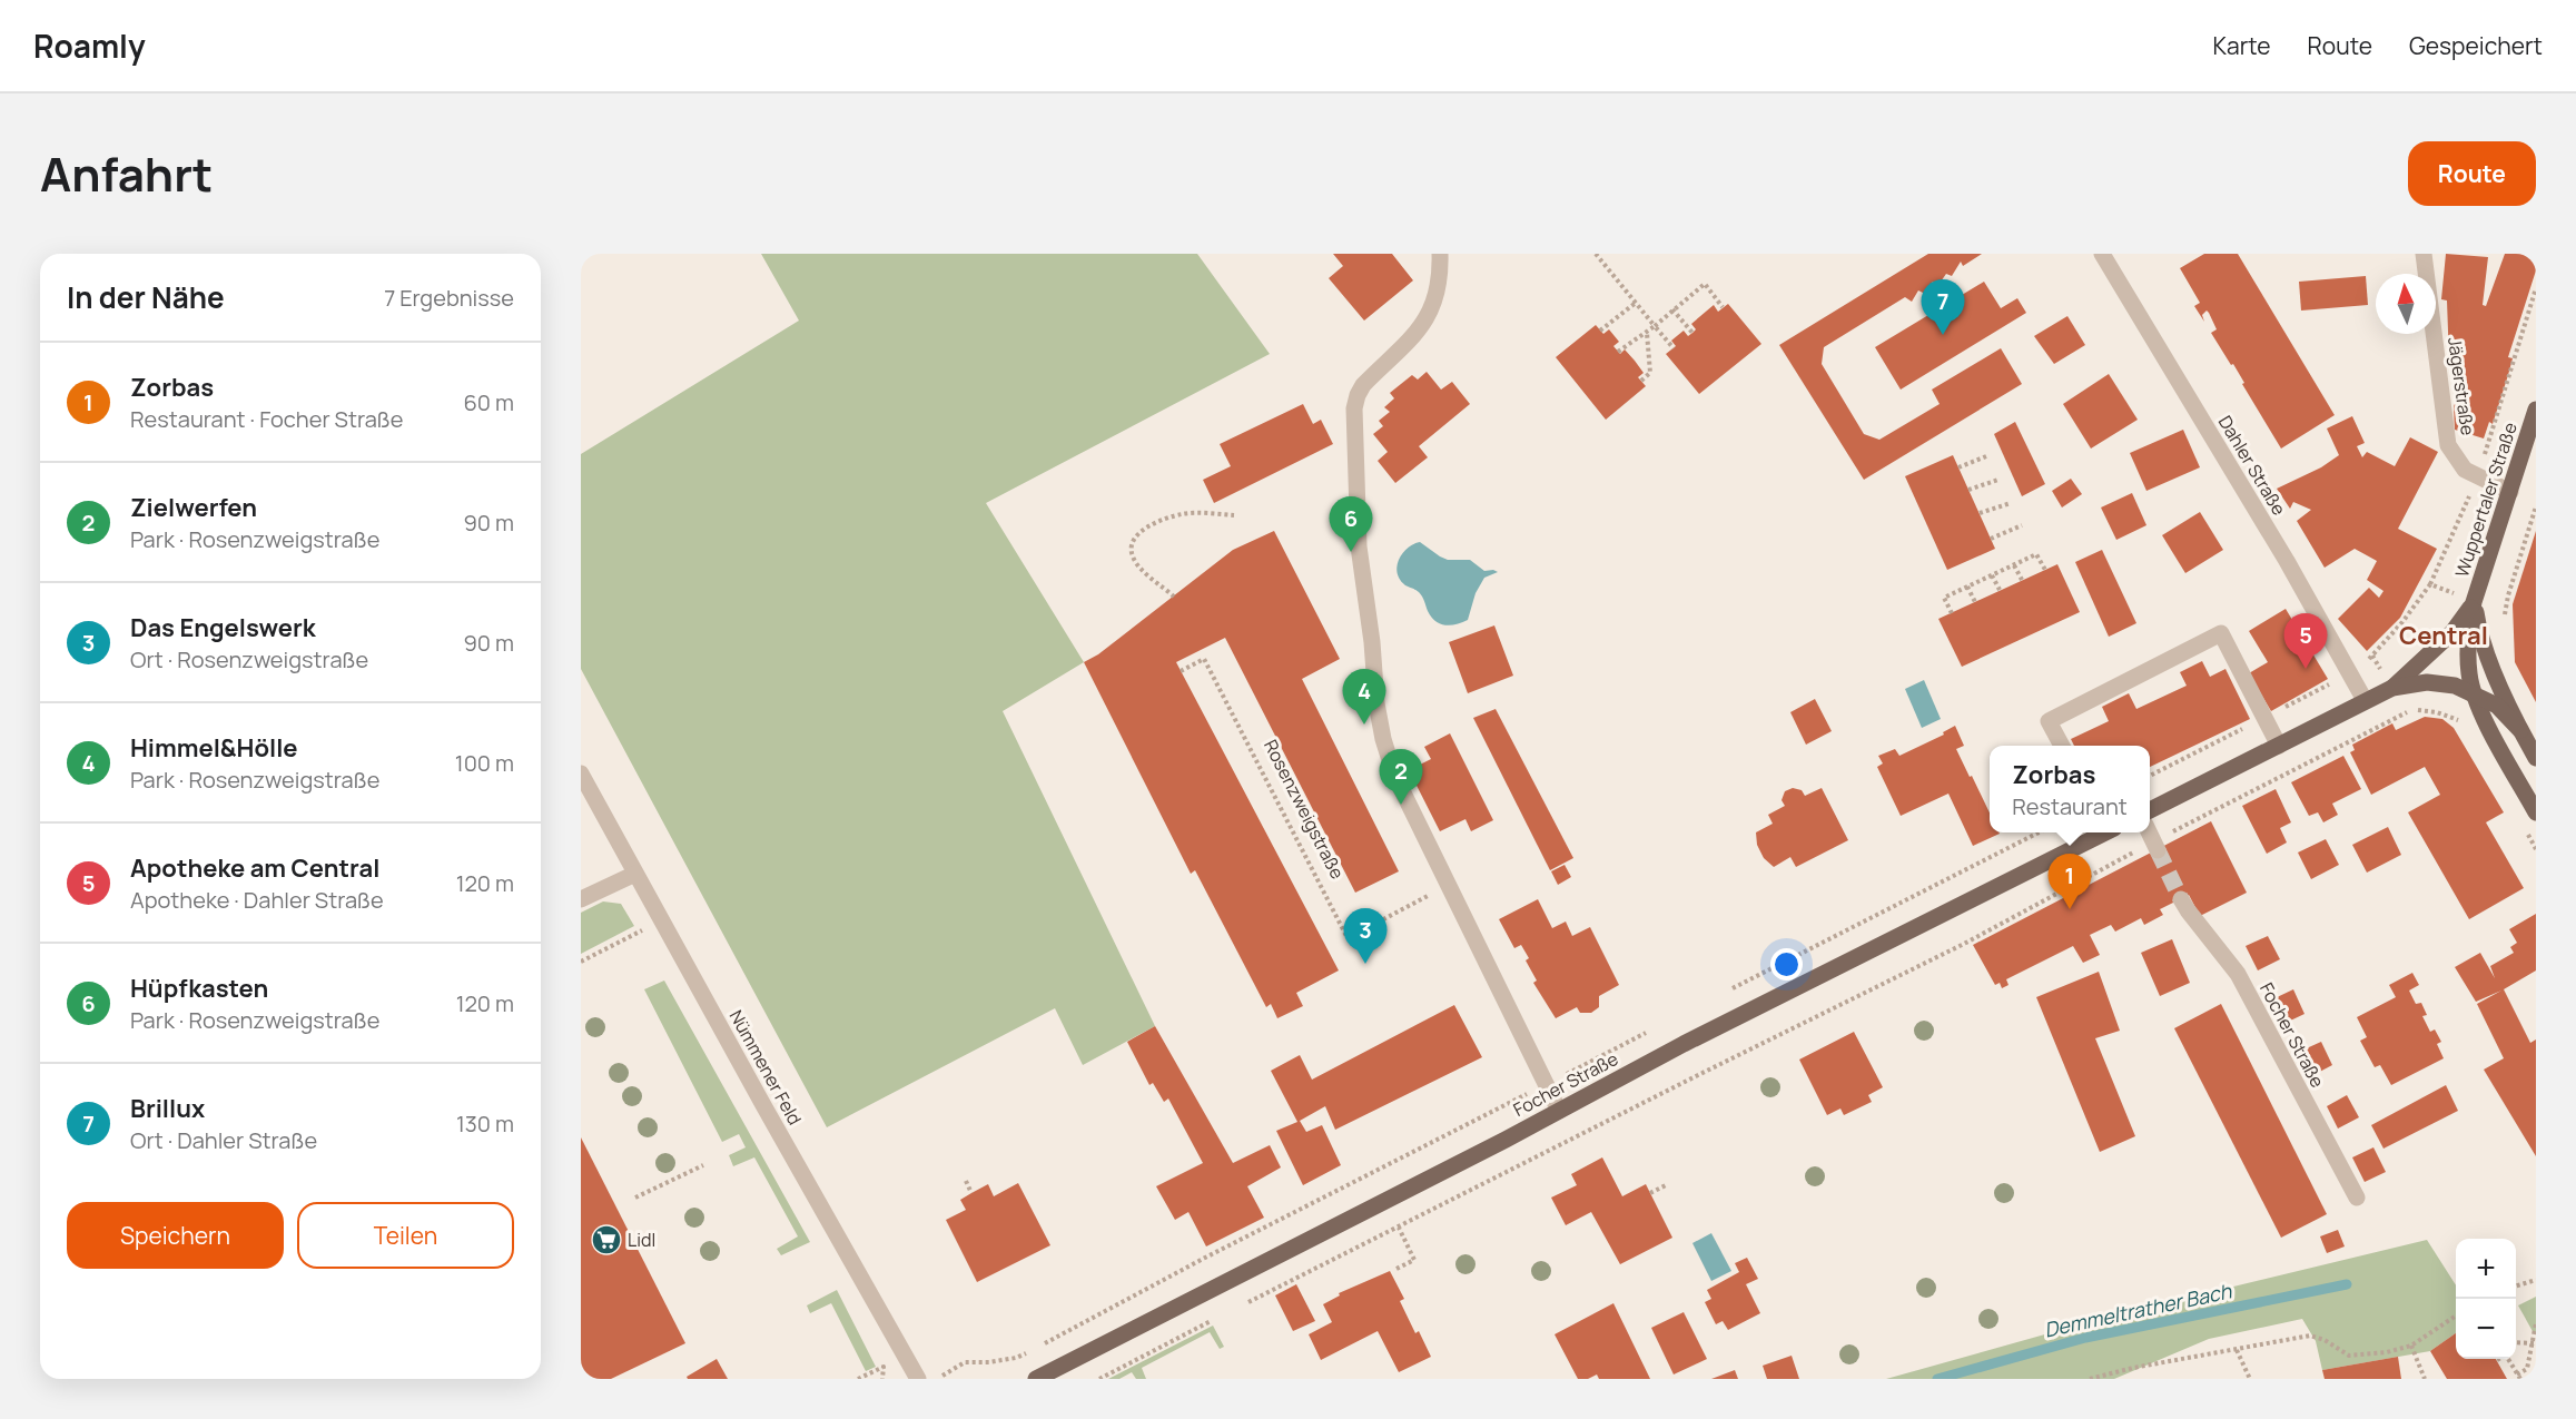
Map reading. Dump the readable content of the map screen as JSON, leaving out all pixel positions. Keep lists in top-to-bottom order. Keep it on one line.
{"streets":{"main road":["Wuppertaler Straße","Focher Straße"],"street":["Jägerstraße","Dahler Straße","Nümmener Feld"],"path":["Rosenzweigstraße"]},"crossings":[["Jägerstraße","Wuppertaler Straße"]],"districts":["Central"],"water":["Demmeltrather Bach"],"places":{"supermarket":["Lidl"]},"north":"top","page":{"header":"Roamly","nav":["Karte","Route","Gespeichert"],"title":"Anfahrt","buttons":["Route",["Speichern","Teilen"]],"heading":["In der Nähe","7 Ergebnisse"],"pins":["7","6","5","4","2","1","3"],"list":[{"mark":"1","name":"Zorbas","note":"Restaurant · Focher Straße","value":"60 m"},{"mark":"2","name":"Zielwerfen","note":"Park · Rosenzweigstraße","value":"90 m"},{"mark":"3","name":"Das Engelswerk","note":"Ort · Rosenzweigstraße","value":"90 m"},{"mark":"4","name":"Himmel&Hölle","note":"Park · Rosenzweigstraße","value":"100 m"},{"mark":"5","name":"Apotheke am Central","note":"Apotheke · Dahler Straße","value":"120 m"},{"mark":"6","name":"Hüpfkasten","note":"Park · Rosenzweigstraße","value":"120 m"},{"mark":"7","name":"Brillux","note":"Ort · Dahler Straße","value":"130 m"}],"popup":["Zorbas","Restaurant"],"map_buttons":["+","−"]}}
